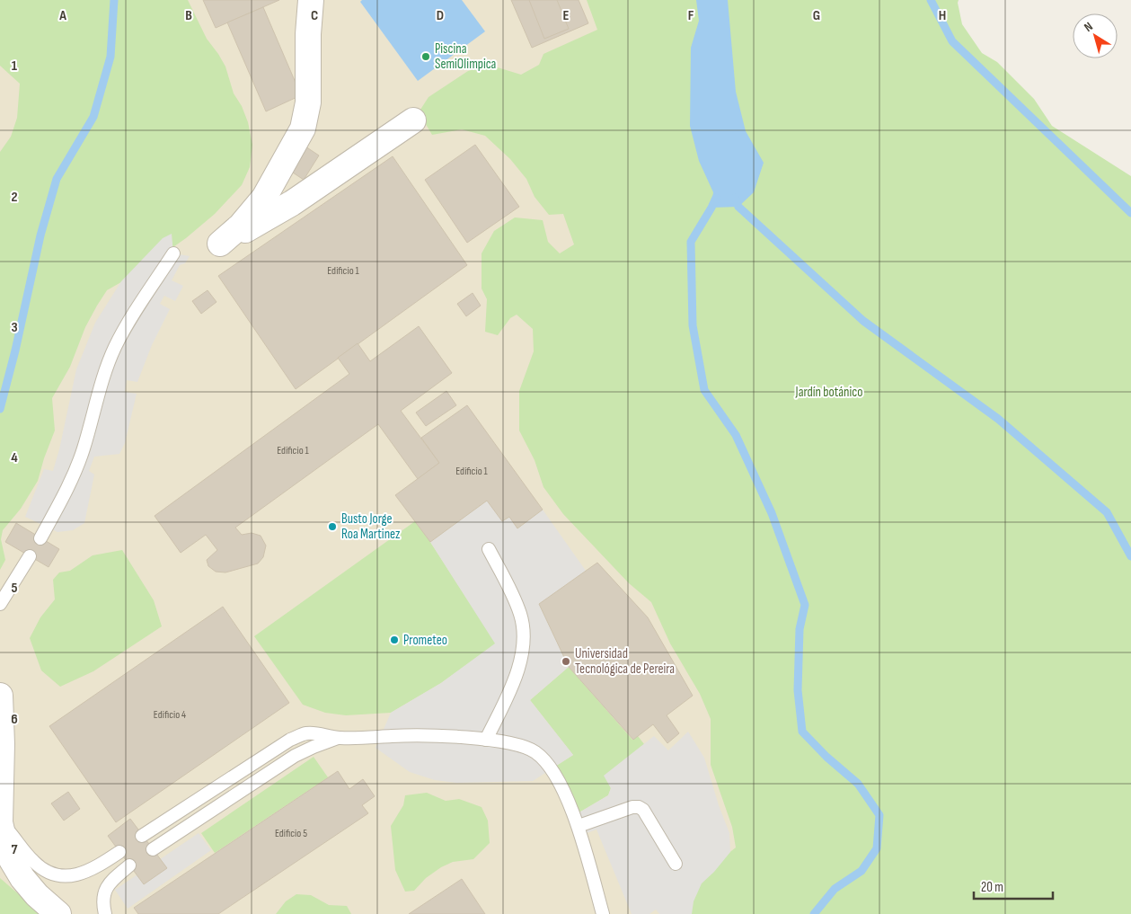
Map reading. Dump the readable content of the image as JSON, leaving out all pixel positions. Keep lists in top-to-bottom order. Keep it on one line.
{"parks":["Jardín botánico"],"places":["Piscina SemiOlimpica","Busto Jorge Roa Martinez","Prometeo","Universidad Tecnológica de Pereira"],"house_numbers":["Edificio 1","Edificio 1","Edificio 1","Edificio 4","Edificio 5"],"scale_bar":"20 m","north":"top left","grid":{"columns":["A","B","C","D","E","F","G","H"],"rows":["1","2","3","4","5","6","7"]}}
